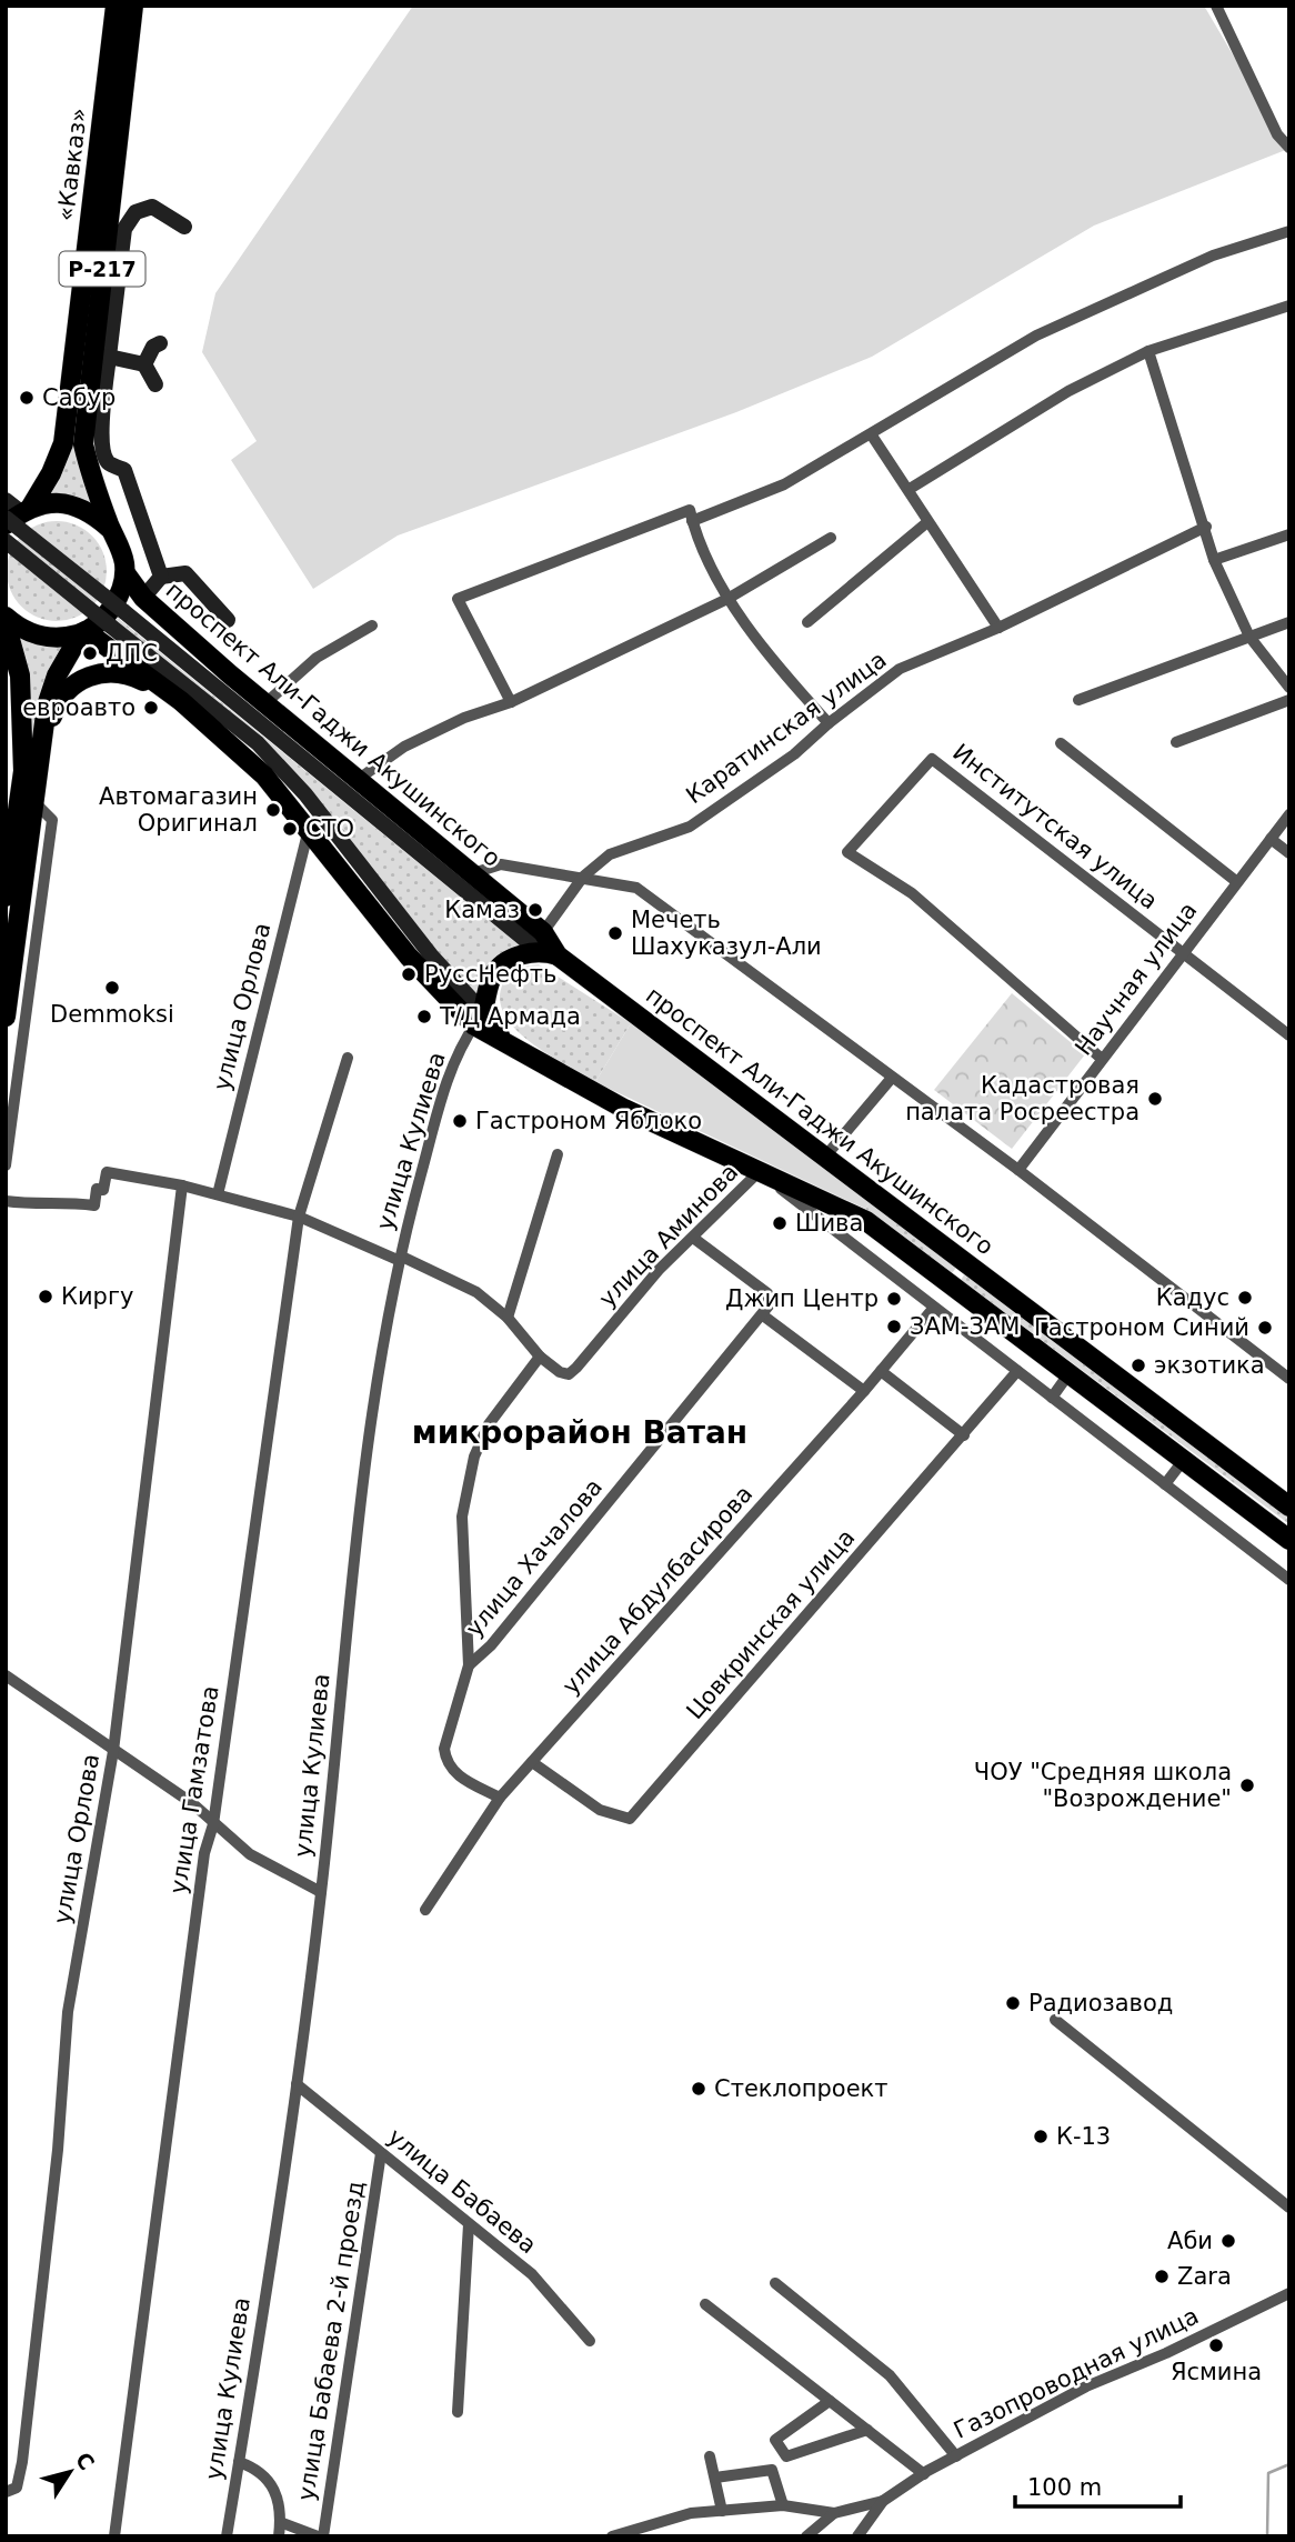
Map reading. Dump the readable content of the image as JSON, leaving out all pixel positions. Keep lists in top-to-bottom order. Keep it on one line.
{"streets":{"highway":["«Кавказ»","Р-217","проспект Али-Гаджи Акушинского"],"street":["Каратинская улица","Институтская улица","Научная улица","улица Орлова","улица Кулиева","улица Аминова","улица Хачалова","улица Абдулбасирова","Цовкринская улица","улица Гамзатова","улица Бабаева","улица Бабаева 2-й проезд","Газопроводная улица"]},"crossings":[["Р-217","проспект Али-Гаджи Акушинского"],["проспект Али-Гаджи Акушинского","Каратинская улица"],["Институтская улица","Научная улица"],["улица Кулиева","улица Бабаева"],["улица Аминова","улица Хачалова"],["улица Абдулбасирова","Цовкринская улица"],["улица Бабаева","улица Бабаева 2-й проезд"]],"districts":["микрорайон Ватан"],"places":["Сабур","ДПС","евроавто","Автомагазин Оригинал","СТО","Камаз","Мечеть Шахуказул-Али","РуссНефть","Demmoksi","Т/Д Армада","Кадастровая палата Росреестра","Гастроном Яблоко","Шива","Киргу","Кадус","Джип Центр","ЗАМ-ЗАМ","Гастроном Синий","экзотика","ЧОУ \"Средняя школа \"Возрождение\"","Радиозавод","Стеклопроект","К-13","Аби","Zara","Ясмина"],"scale_bar":"100 m","north":"top right"}
